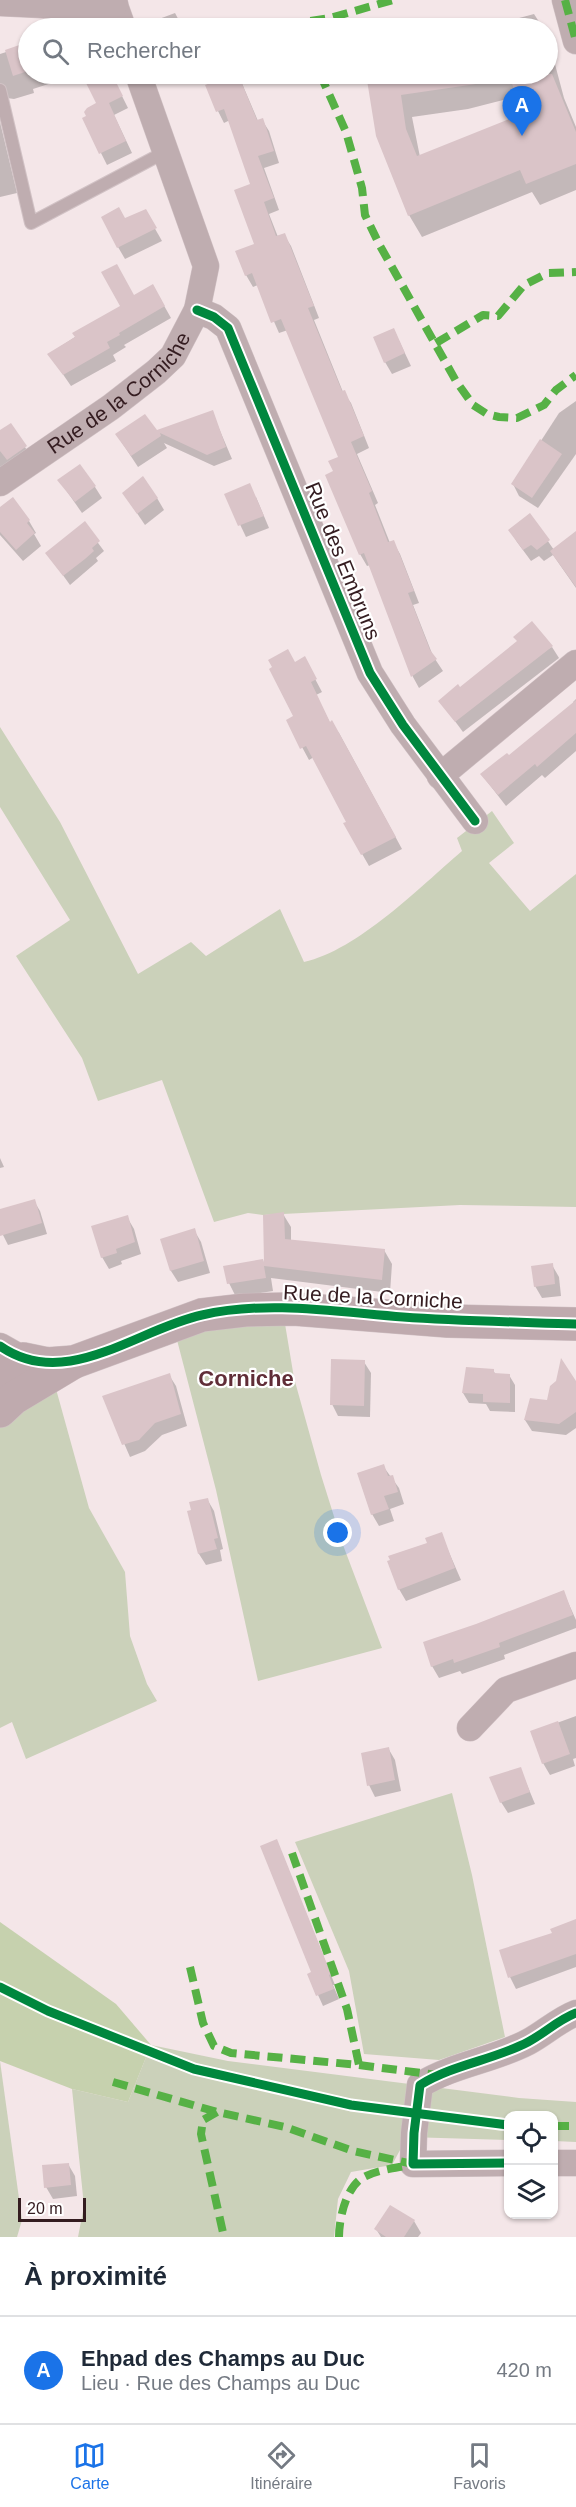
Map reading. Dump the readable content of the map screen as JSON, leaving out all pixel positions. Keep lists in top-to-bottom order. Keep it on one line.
{"streets":{"street":["Rue de la Corniche","Rue des Embruns"]},"crossings":[["Rue de la Corniche","Rue des Embruns"]],"districts":["Corniche"],"scale_bar":"20 m","page":{"search":"Rechercher","pins":"A","scale":"20 m","heading":"À proximité","list":[{"mark":"A","name":"Ehpad des Champs au Duc","note":"Lieu · Rue des Champs au Duc","value":"420 m"}],"nav":["Carte","Itinéraire","Favoris"]}}
